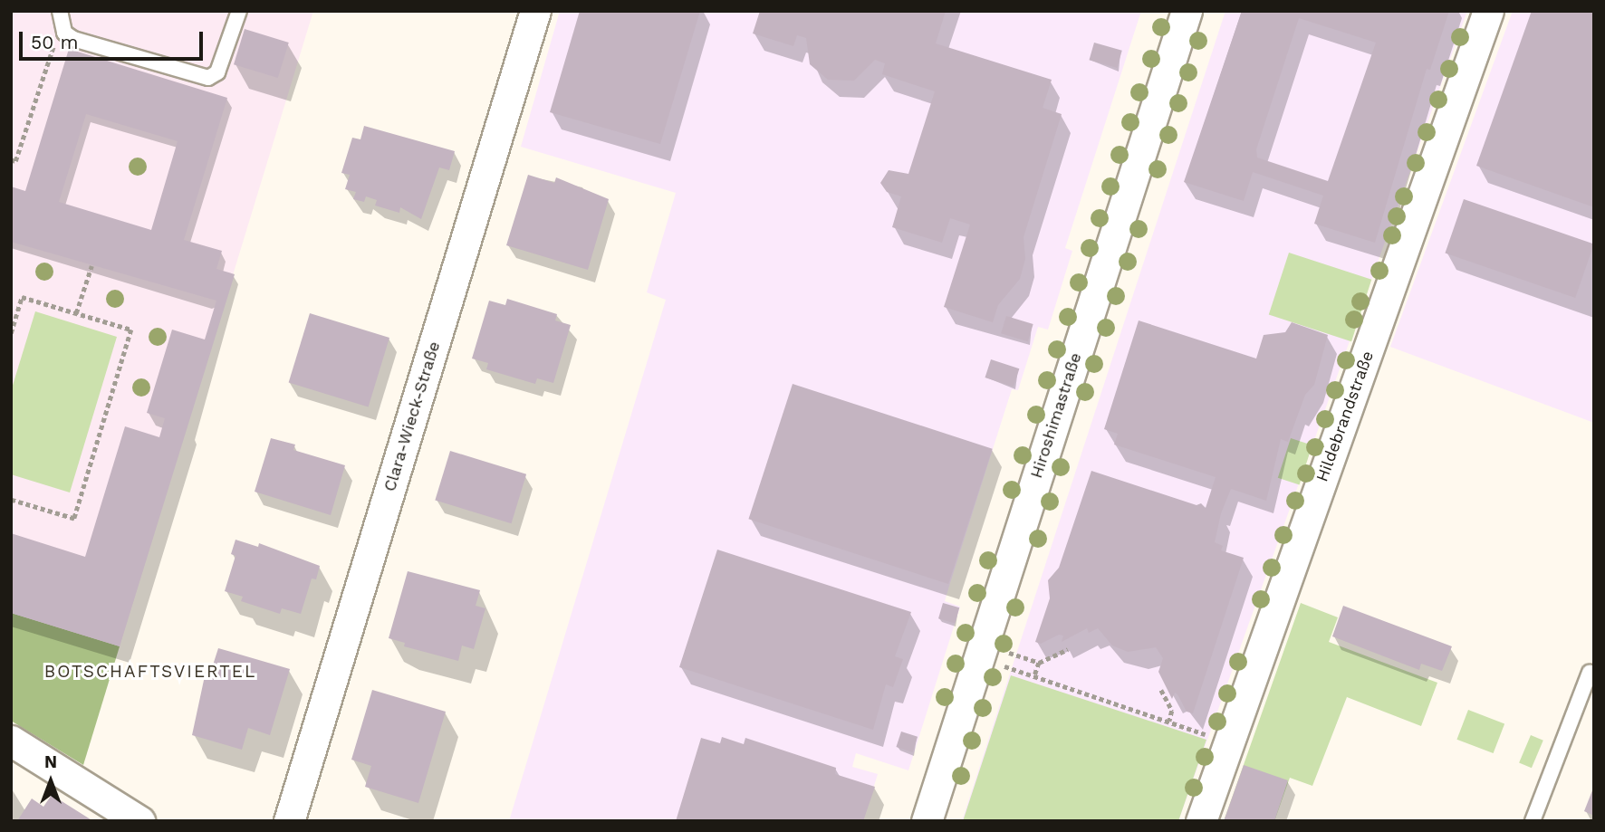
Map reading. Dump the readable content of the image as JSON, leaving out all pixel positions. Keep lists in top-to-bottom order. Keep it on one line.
{"streets":{"street":["Hiroshimastraße","Clara-Wieck-Straße","Hildebrandstraße"]},"districts":["BOTSCHAFTSVIERTEL"],"scale_bar":"50 m","north":"top"}
